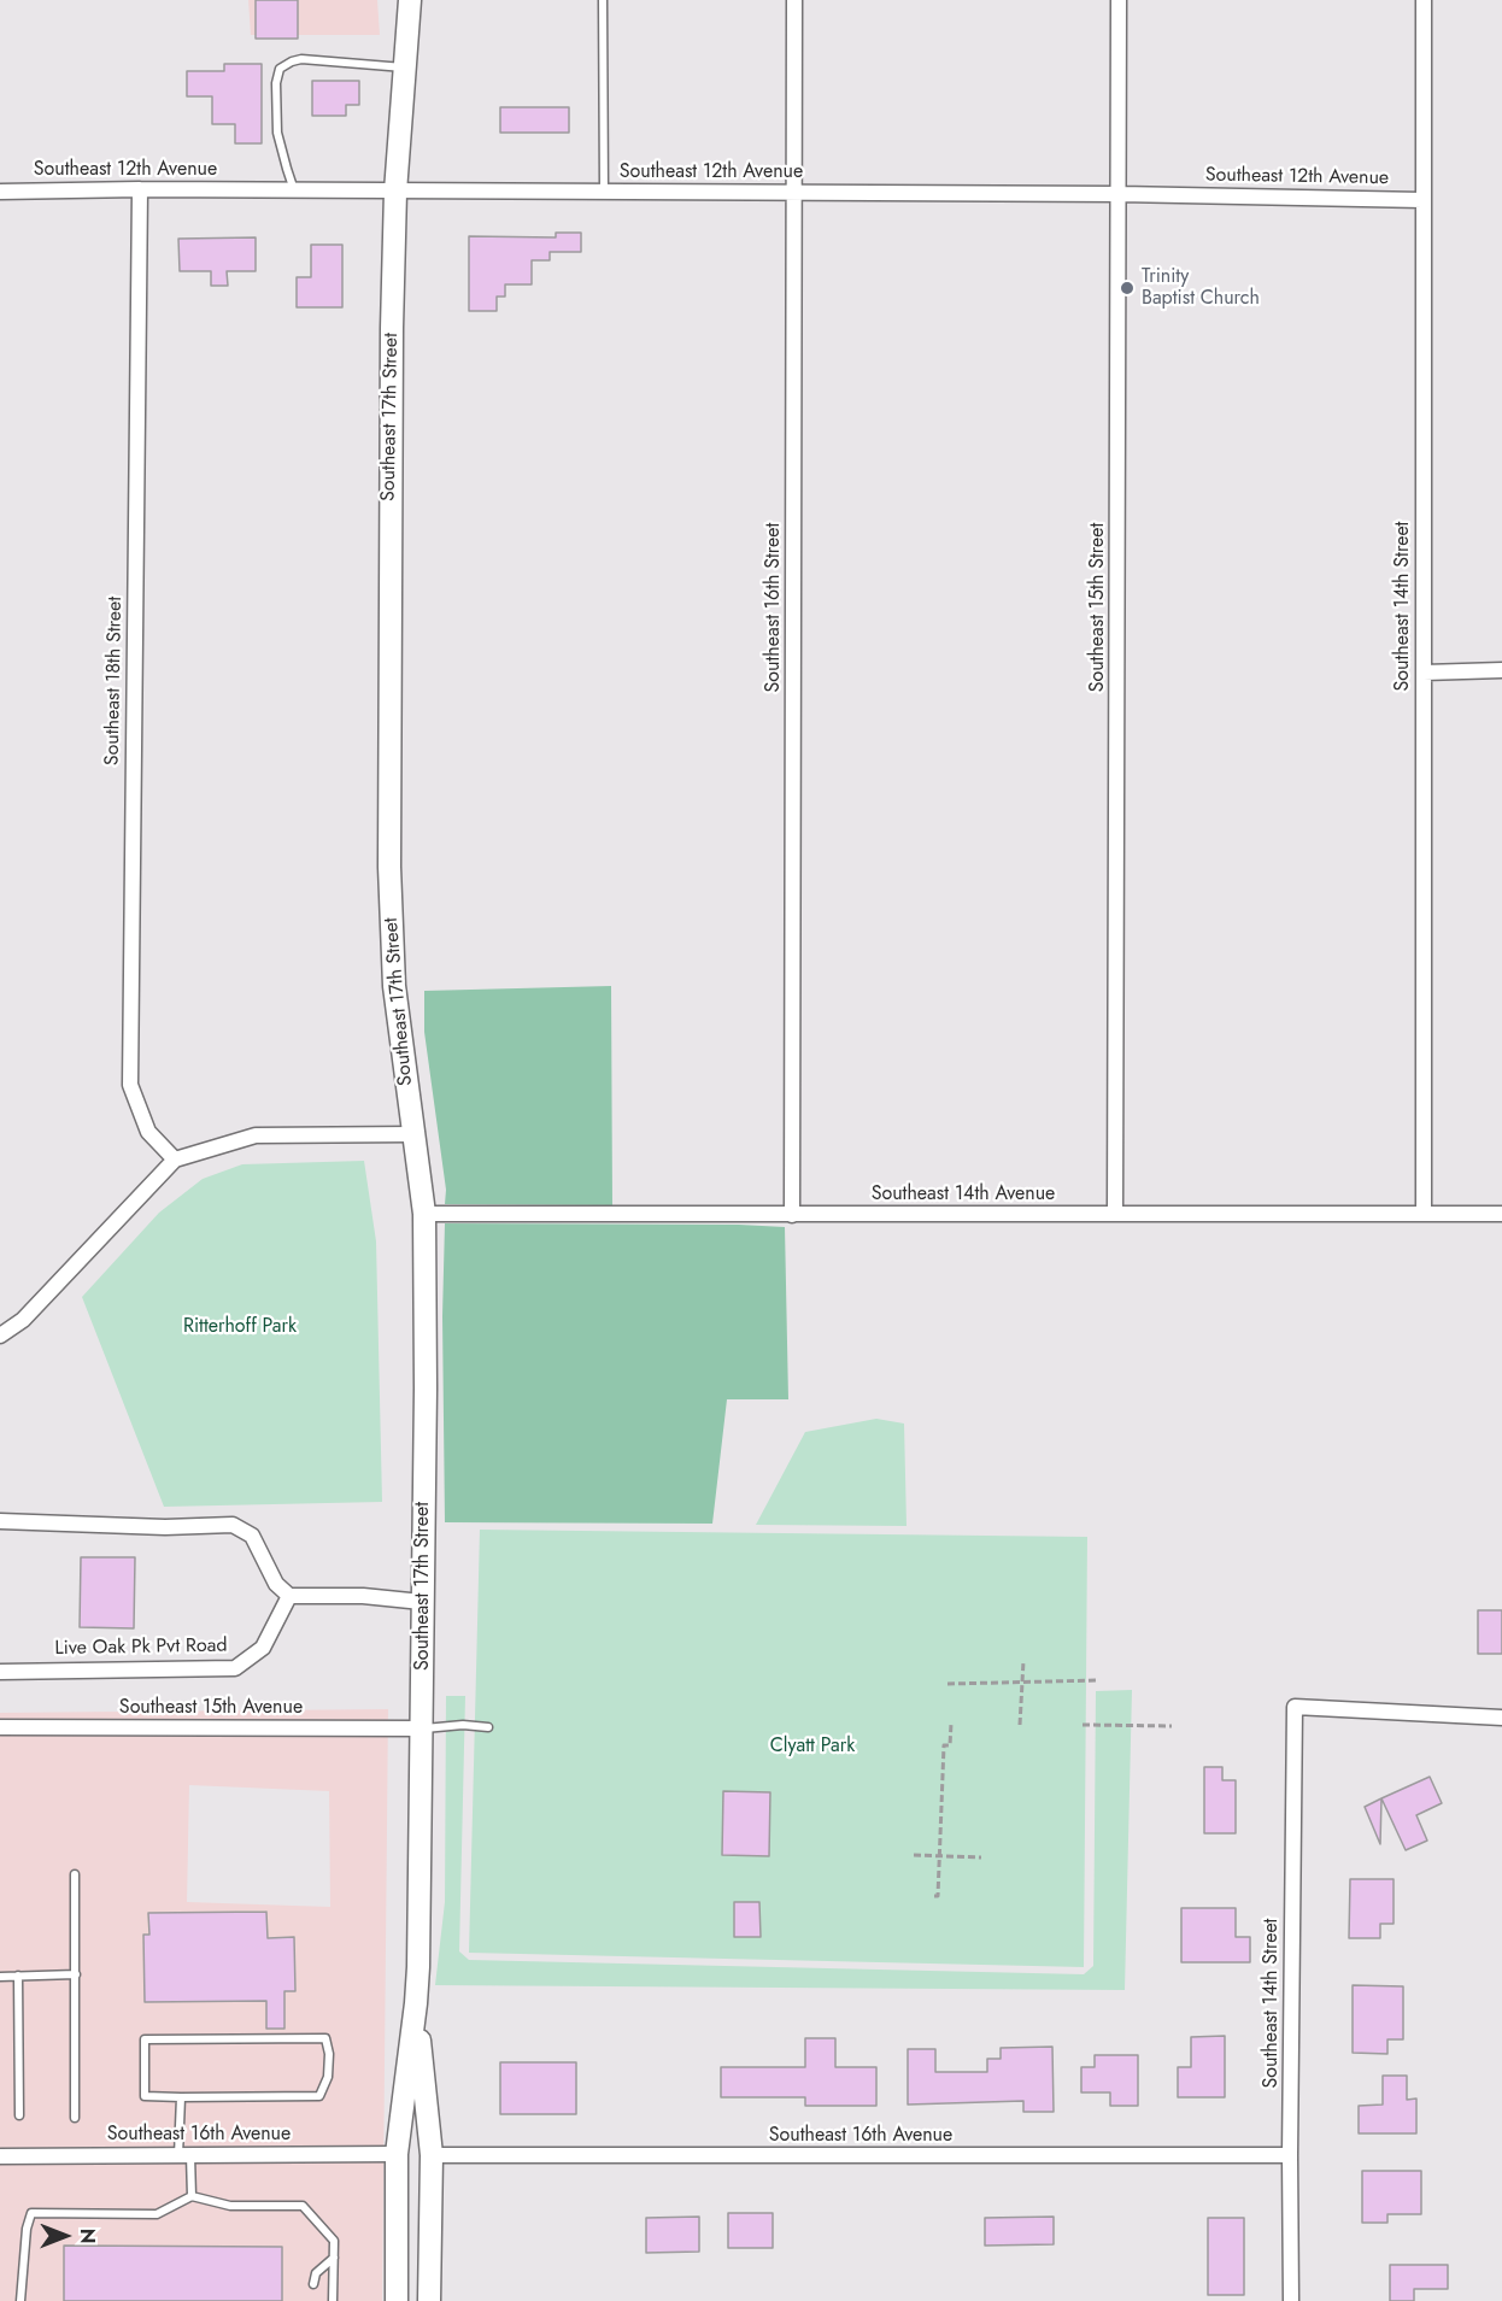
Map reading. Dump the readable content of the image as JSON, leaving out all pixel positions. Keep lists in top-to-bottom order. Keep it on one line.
{"streets":{"main road":["Southeast 17th Street"],"street":["Southeast 12th Avenue","Southeast 14th Street","Southeast 16th Street","Southeast 15th Street","Southeast 18th Street","Southeast 14th Avenue","Live Oak Pk Pvt Road","Southeast 15th Avenue","Southeast 16th Avenue"]},"crossings":[["Southeast 12th Avenue","Southeast 17th Street"],["Southeast 12th Avenue","Southeast 14th Street"],["Southeast 12th Avenue","Southeast 16th Street"],["Southeast 12th Avenue","Southeast 15th Street"],["Southeast 12th Avenue","Southeast 18th Street"],["Southeast 17th Street","Southeast 14th Avenue"],["Southeast 17th Street","Southeast 15th Avenue"],["Southeast 17th Street","Southeast 16th Avenue"],["Southeast 14th Street","Southeast 14th Avenue"],["Southeast 14th Street","Southeast 16th Avenue"],["Southeast 16th Street","Southeast 14th Avenue"],["Southeast 15th Street","Southeast 14th Avenue"]],"parks":["Ritterhoff Park","Clyatt Park"],"places":["Trinity Baptist Church"],"north":"right"}
